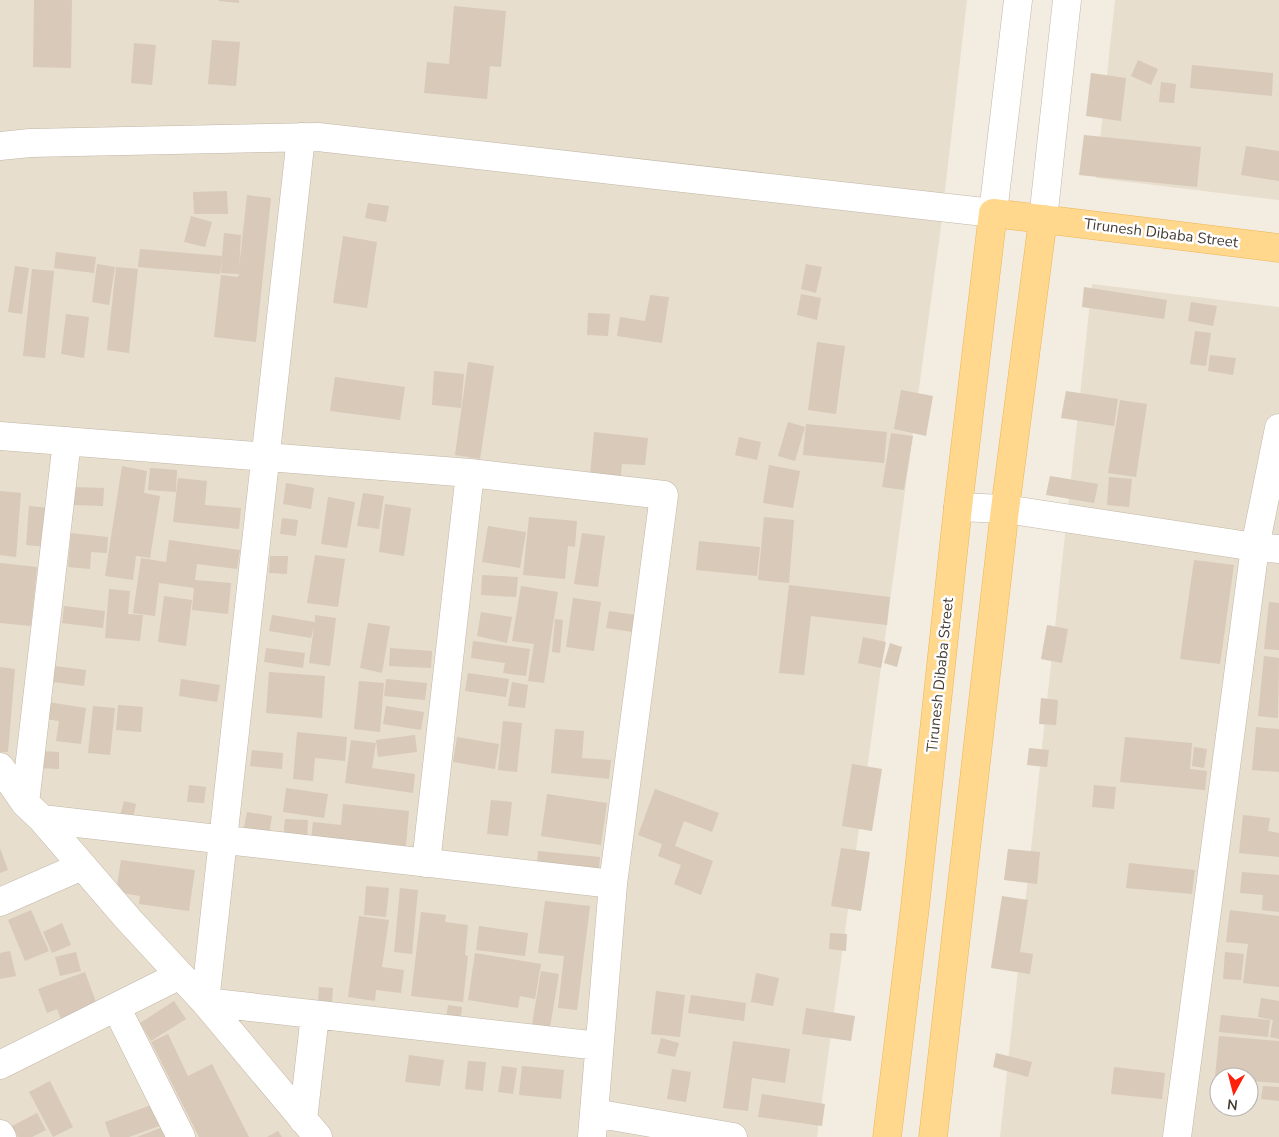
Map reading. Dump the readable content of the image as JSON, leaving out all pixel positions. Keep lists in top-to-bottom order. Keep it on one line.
{"streets":{"main road":["Tirunesh Dibaba Street"]},"north":"bottom"}
